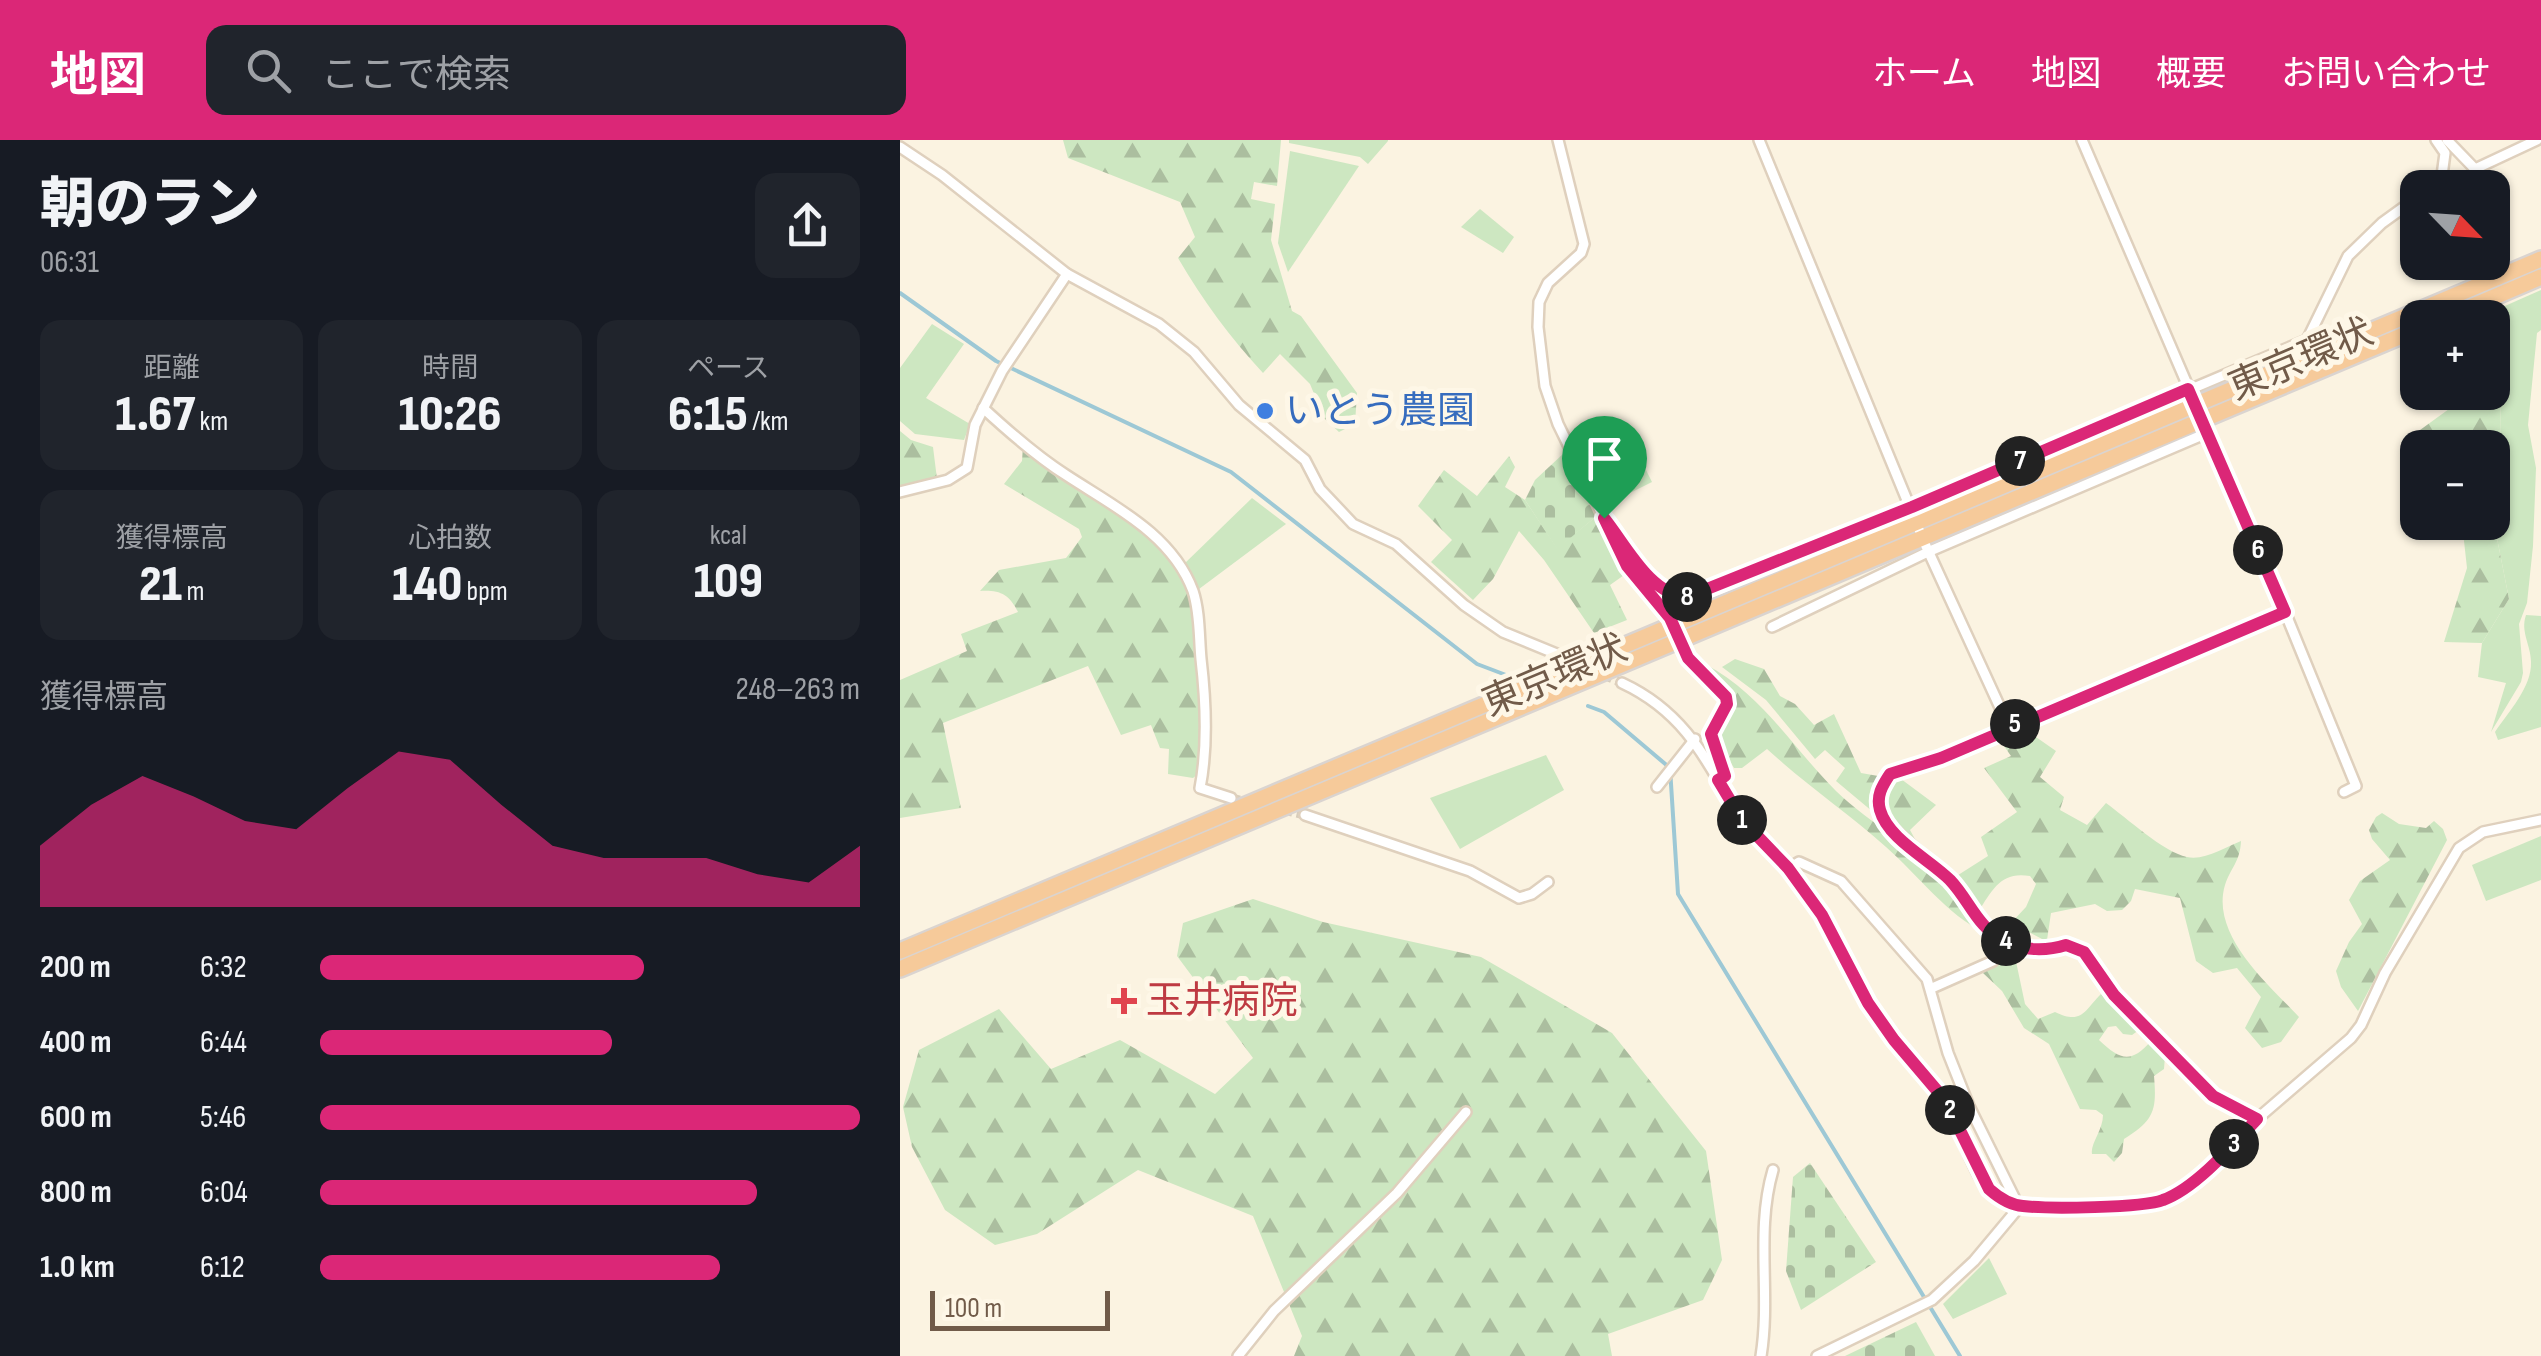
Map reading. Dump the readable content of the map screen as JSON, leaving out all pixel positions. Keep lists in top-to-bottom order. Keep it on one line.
{"streets":{"highway":["東京環状"]},"places":{"other":["いとう農園"],"health":["玉井病院"]},"scale_bar":"100 m","north":"bottom right","page":{"header":"地図","search":"ここで検索","nav":["ホーム","地図","概要","お問い合わせ"],"heading":["朝のラン","06:31"],"map_buttons":["+","−"],"stats":[["距離","1.67 km"],["時間","10:26"],["ペース","6:15 /km"],["獲得標高","21 m"],["心拍数","140 bpm"],["kcal","109"]],"pins":["7","6","8","5","1","4","2","3"],"chart":["獲得標高","248–263 m"],"list":[{"name":"200 m","note":"6:32"},{"name":"400 m","note":"6:44"},{"name":"600 m","note":"5:46"},{"name":"800 m","note":"6:04"},{"name":"1.0 km","note":"6:12"}],"scale":"100 m"}}
